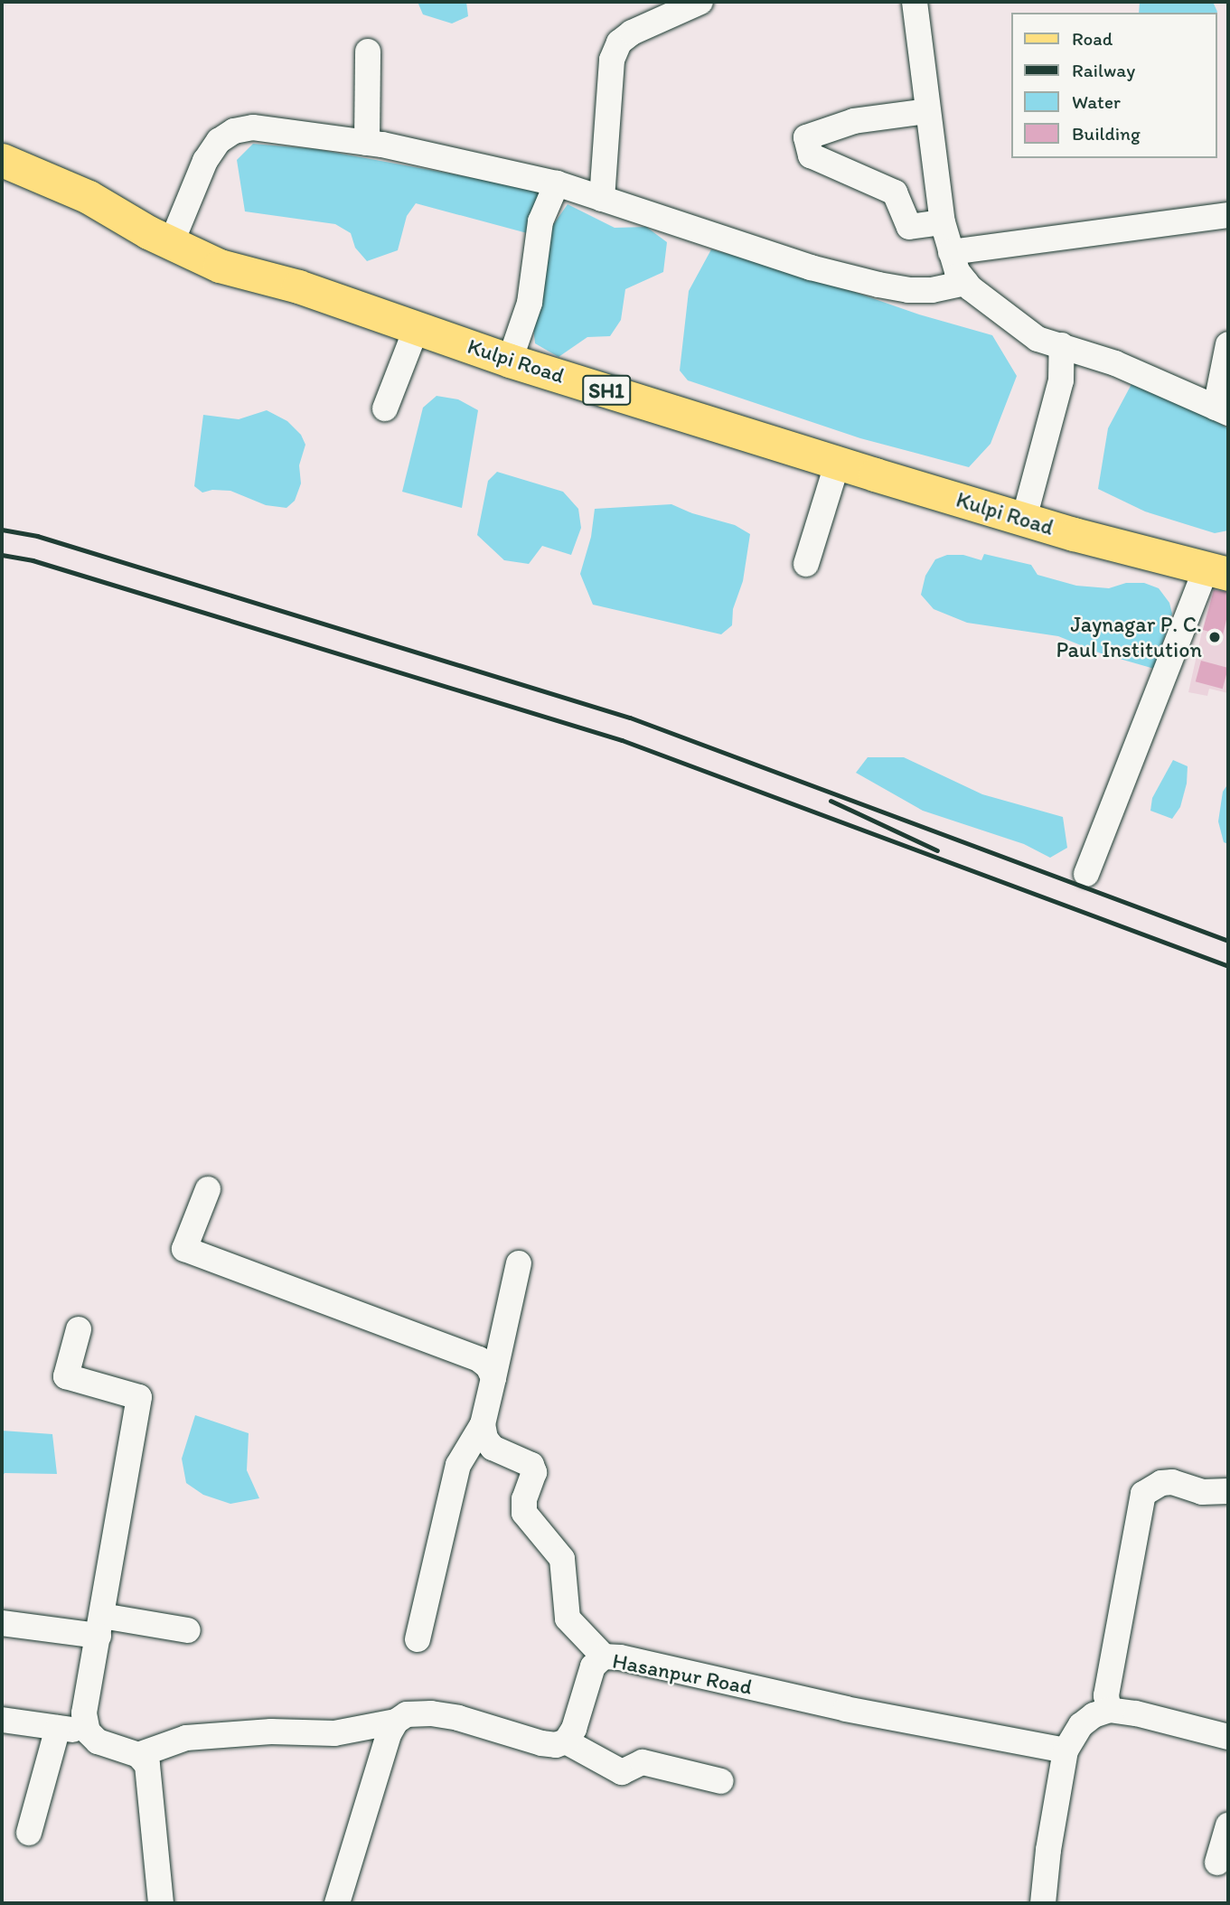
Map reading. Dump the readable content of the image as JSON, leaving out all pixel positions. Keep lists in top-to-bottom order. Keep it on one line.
{"streets":{"main road":["Kulpi Road","SH1"],"street":["Hasanpur Road"]},"places":["Jaynagar P. C. Paul Institution"],"legend":["Road","Railway","Water","Building"]}
